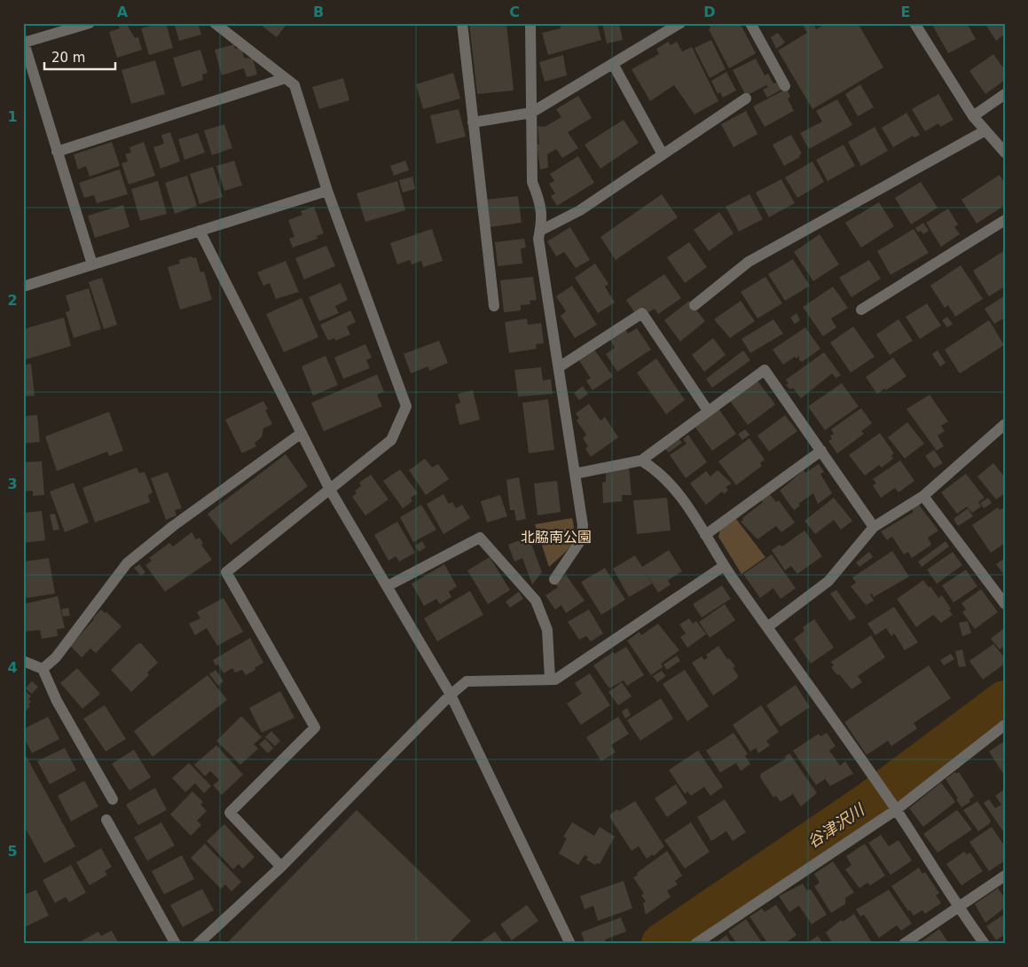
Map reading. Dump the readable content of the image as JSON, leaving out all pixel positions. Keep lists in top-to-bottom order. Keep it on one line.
{"water":["谷津沢川"],"parks":["北脇南公園"],"scale_bar":"20 m","grid":{"columns":["A","B","C","D","E"],"rows":["1","2","3","4","5"]}}
